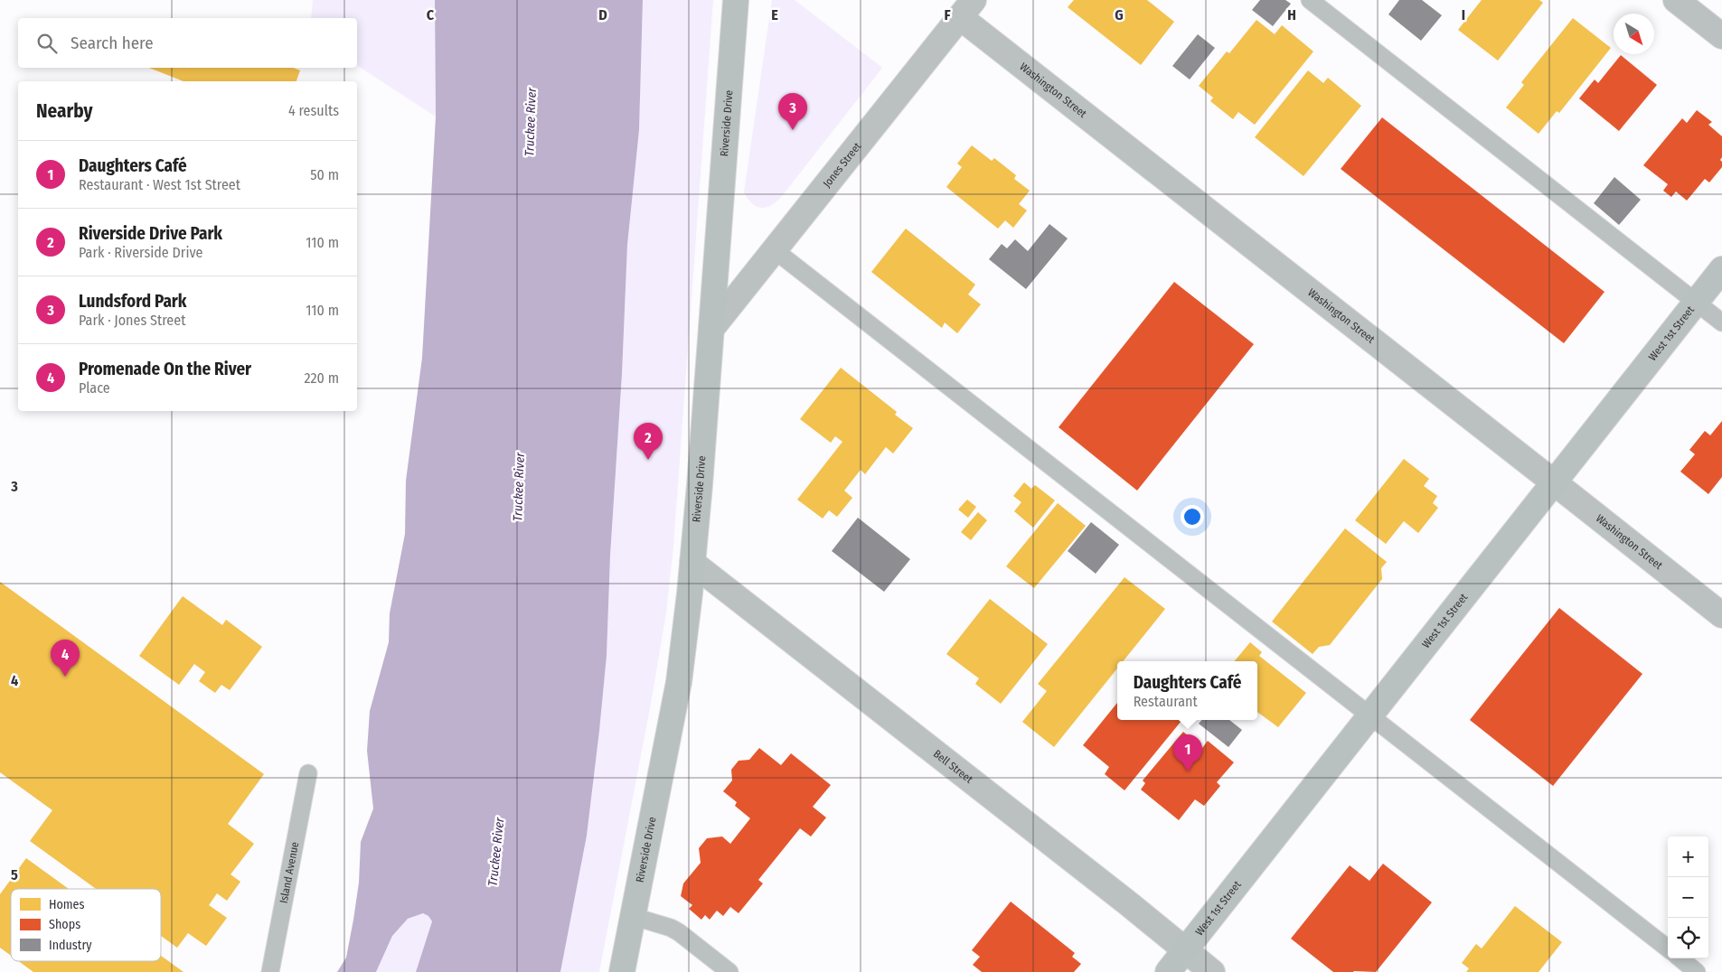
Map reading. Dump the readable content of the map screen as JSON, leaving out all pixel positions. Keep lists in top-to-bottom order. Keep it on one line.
{"streets":{"street":["Washington Street","Riverside Drive","Jones Street","West 1st Street","Bell Street"],"lane":["Island Avenue"]},"crossings":[["Washington Street","Jones Street"],["Washington Street","West 1st Street"],["Riverside Drive","Jones Street"],["Riverside Drive","Bell Street"],["West 1st Street","Bell Street"]],"water":["Truckee River"],"legend":["Homes","Shops","Industry"],"north":"bottom right","page":{"search":"Search here","heading":["Nearby","4 results"],"pins":["3","2","4","1"],"list":[{"mark":"1","name":"Daughters Café","note":"Restaurant · West 1st Street","value":"50 m"},{"mark":"2","name":"Riverside Drive Park","note":"Park · Riverside Drive","value":"110 m"},{"mark":"3","name":"Lundsford Park","note":"Park · Jones Street","value":"110 m"},{"mark":"4","name":"Promenade On the River","note":"Place","value":"220 m"}],"popup":["Daughters Café","Restaurant"],"map_buttons":["+","−"]},"grid":{"columns":["C","D","E","F","G","H","I"],"rows":["3","4","5"]}}
